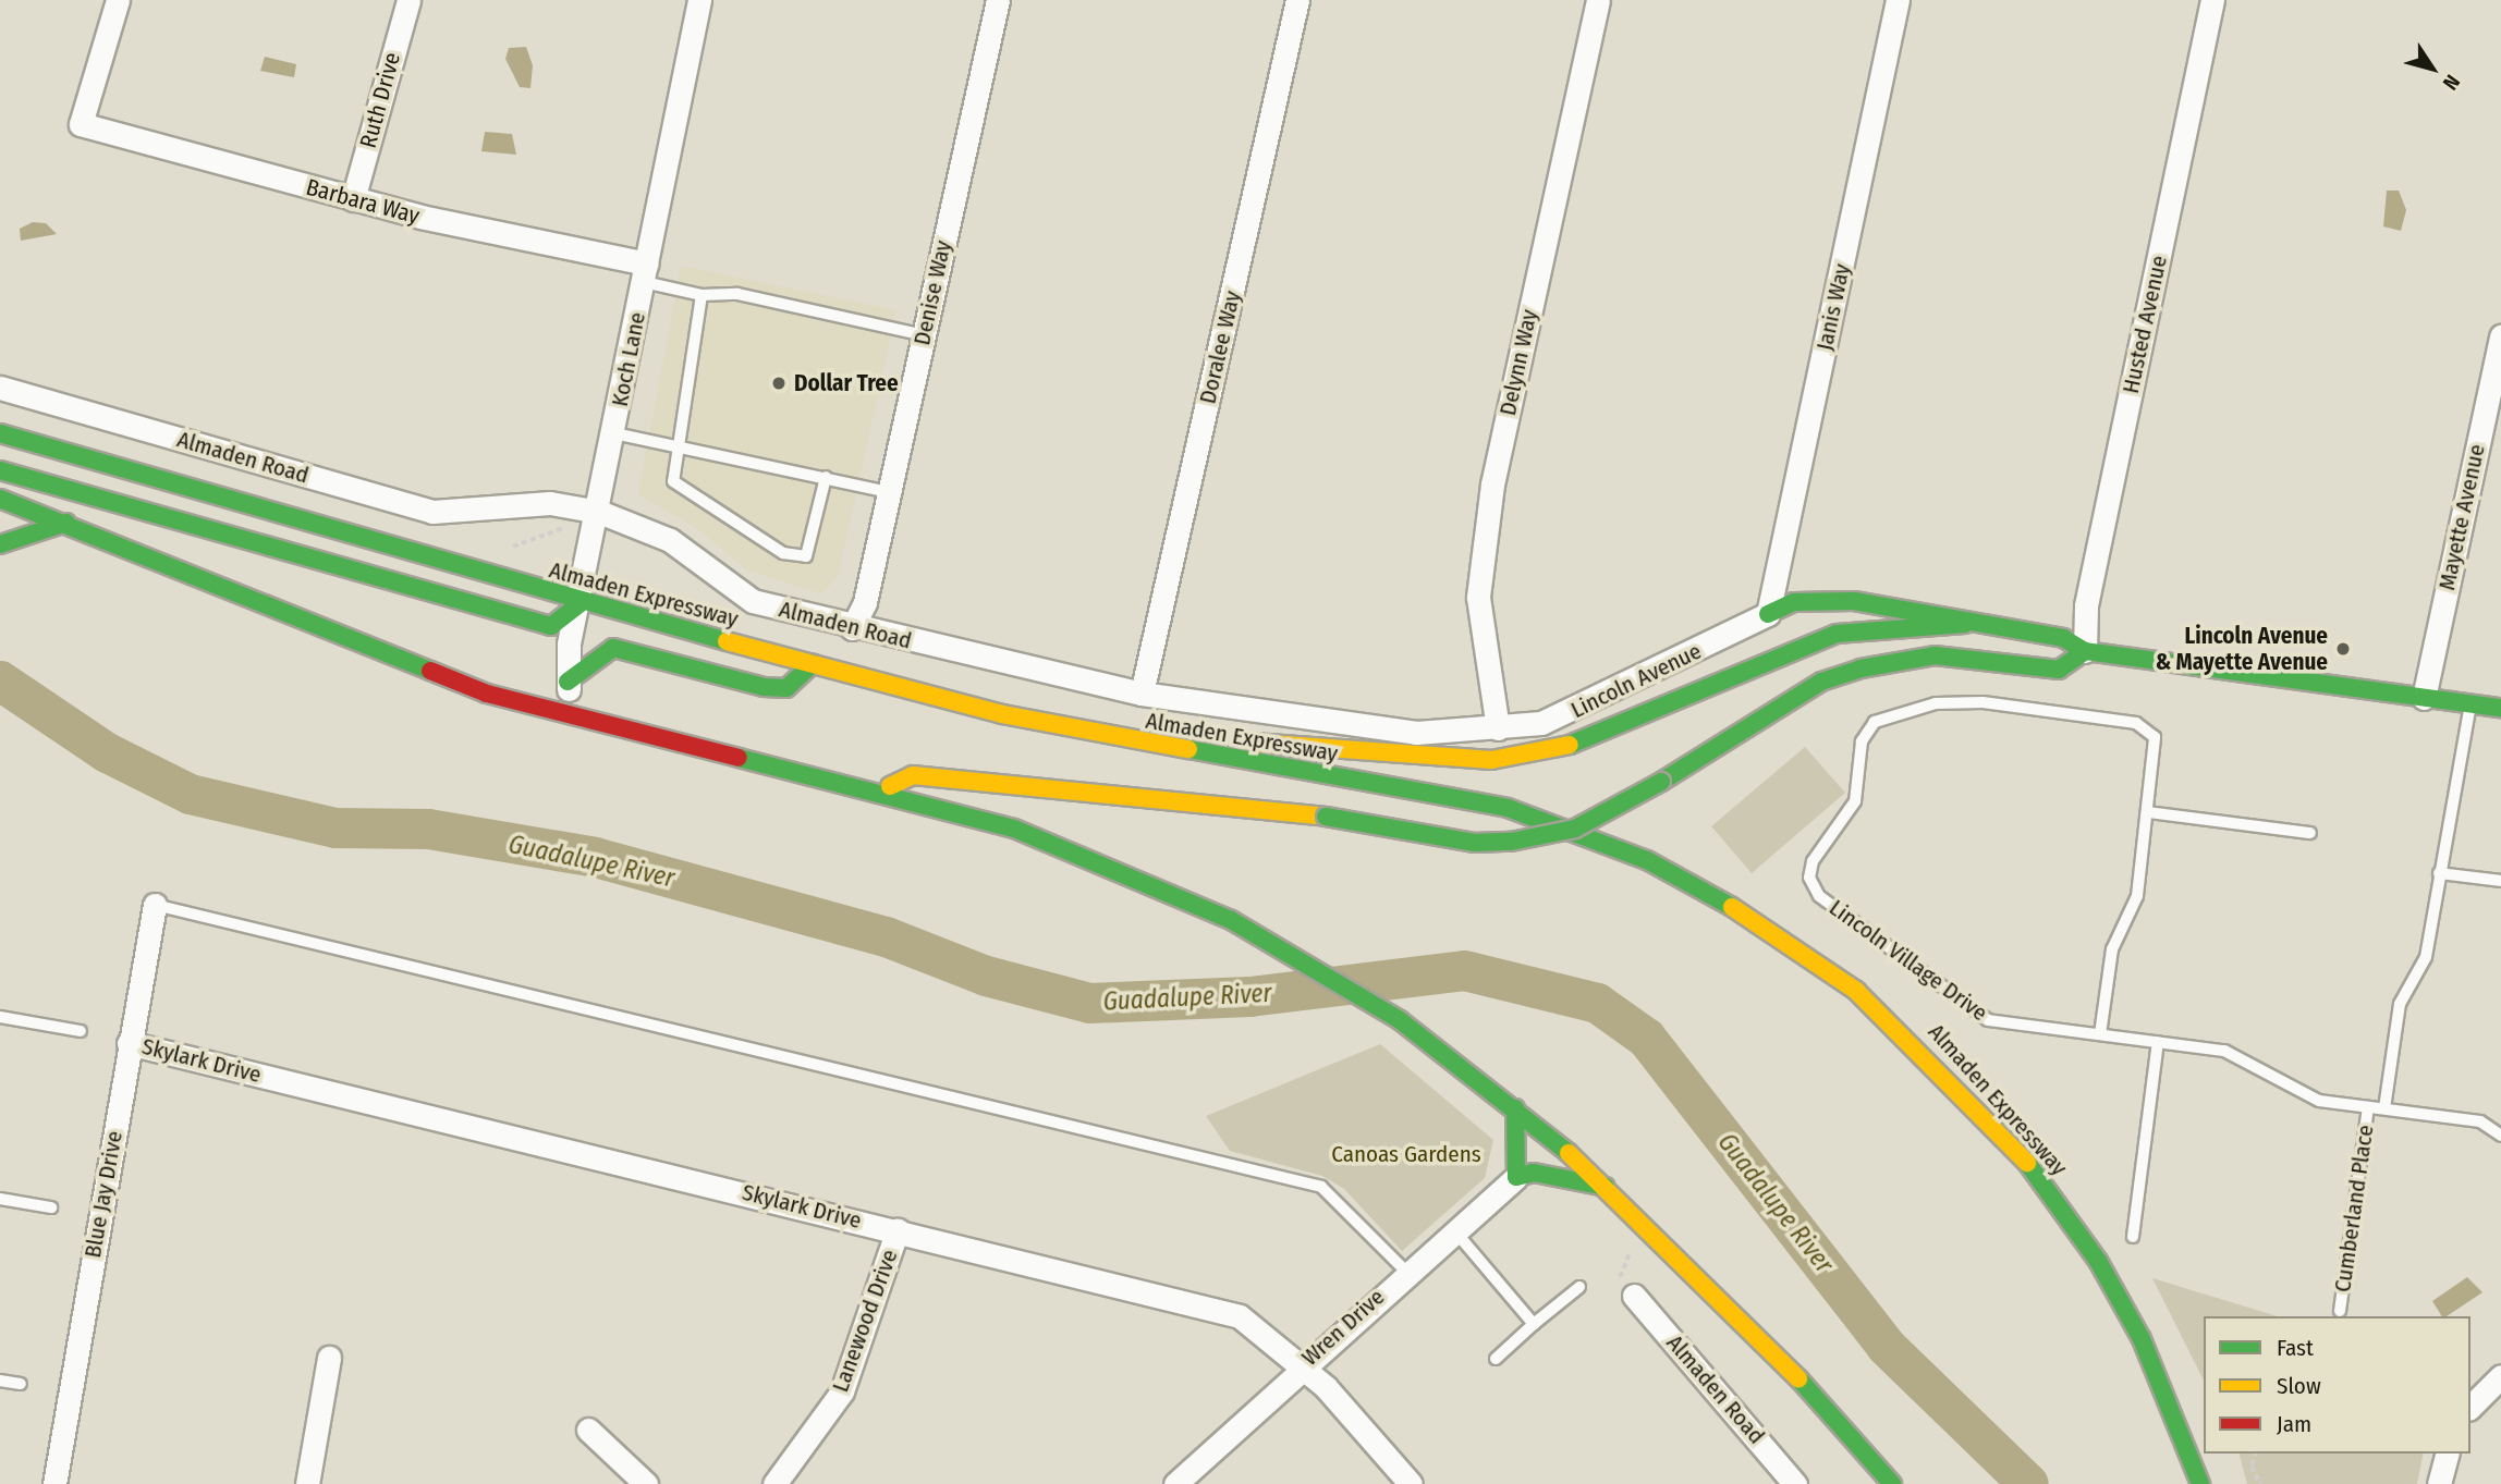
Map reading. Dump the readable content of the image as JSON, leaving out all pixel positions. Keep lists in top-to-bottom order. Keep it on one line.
{"streets":{"main road":["Almaden Expressway"],"street":["Ruth Drive","Barbara Way","Denise Way","Janis Way","Husted Avenue","Doralee Way","Koch Lane","Delynn Way","Almaden Road","Mayette Avenue","Lincoln Avenue","Skylark Drive","Blue Jay Drive","Lanewood Drive","Wren Drive"],"lane":["Lincoln Village Drive","Cumberland Place"]},"crossings":[["Ruth Drive","Barbara Way"],["Barbara Way","Koch Lane"],["Denise Way","Almaden Road"],["Janis Way","Lincoln Avenue"],["Doralee Way","Almaden Road"],["Koch Lane","Almaden Road"],["Koch Lane","Almaden Expressway"],["Delynn Way","Almaden Road"],["Delynn Way","Lincoln Avenue"],["Almaden Road","Lincoln Avenue"],["Lincoln Village Drive","Cumberland Place"],["Skylark Drive","Blue Jay Drive"],["Skylark Drive","Lanewood Drive"],["Skylark Drive","Wren Drive"]],"water":["Guadalupe River"],"parks":["Canoas Gardens"],"places":["Dollar Tree","Lincoln Avenue & Mayette Avenue"],"legend":["Fast","Slow","Jam"],"north":"bottom right"}
